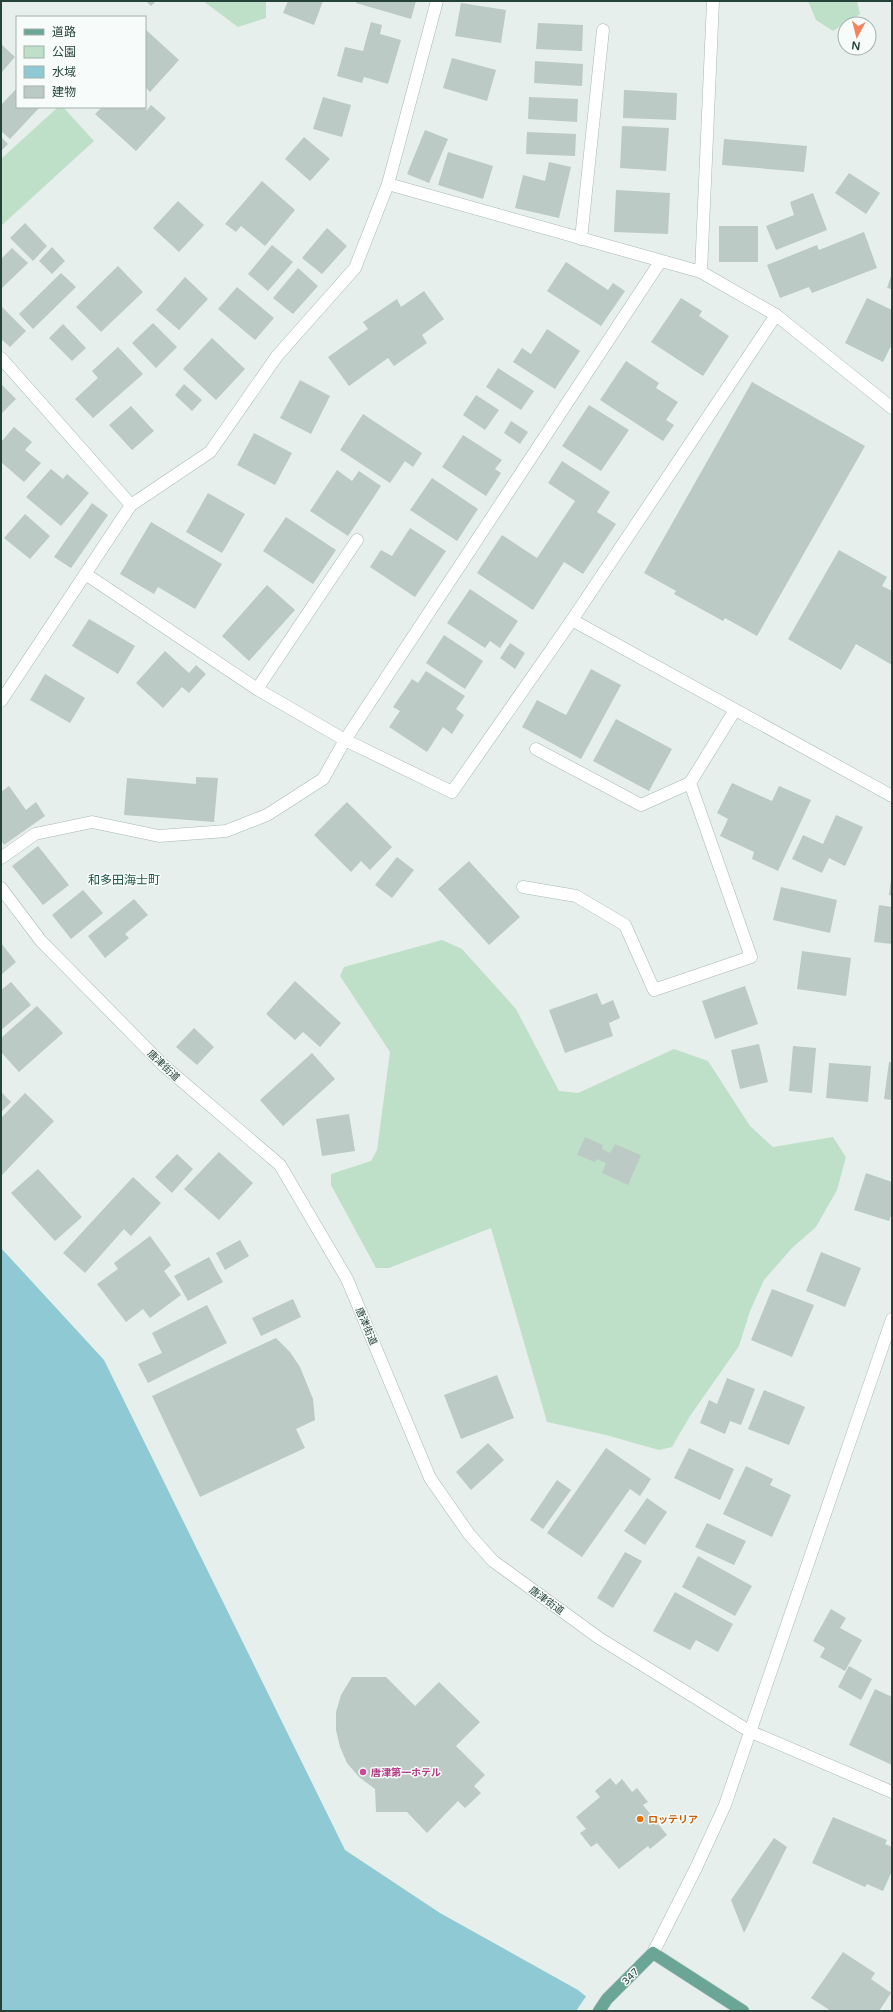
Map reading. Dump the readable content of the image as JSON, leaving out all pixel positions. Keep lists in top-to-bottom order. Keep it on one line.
{"streets":{"main road":["347"],"street":["唐津街道"]},"districts":["和多田海士町"],"places":["唐津第一ホテル","ロッテリア"],"legend":["道路","公園","水域","建物"],"north":"bottom"}
